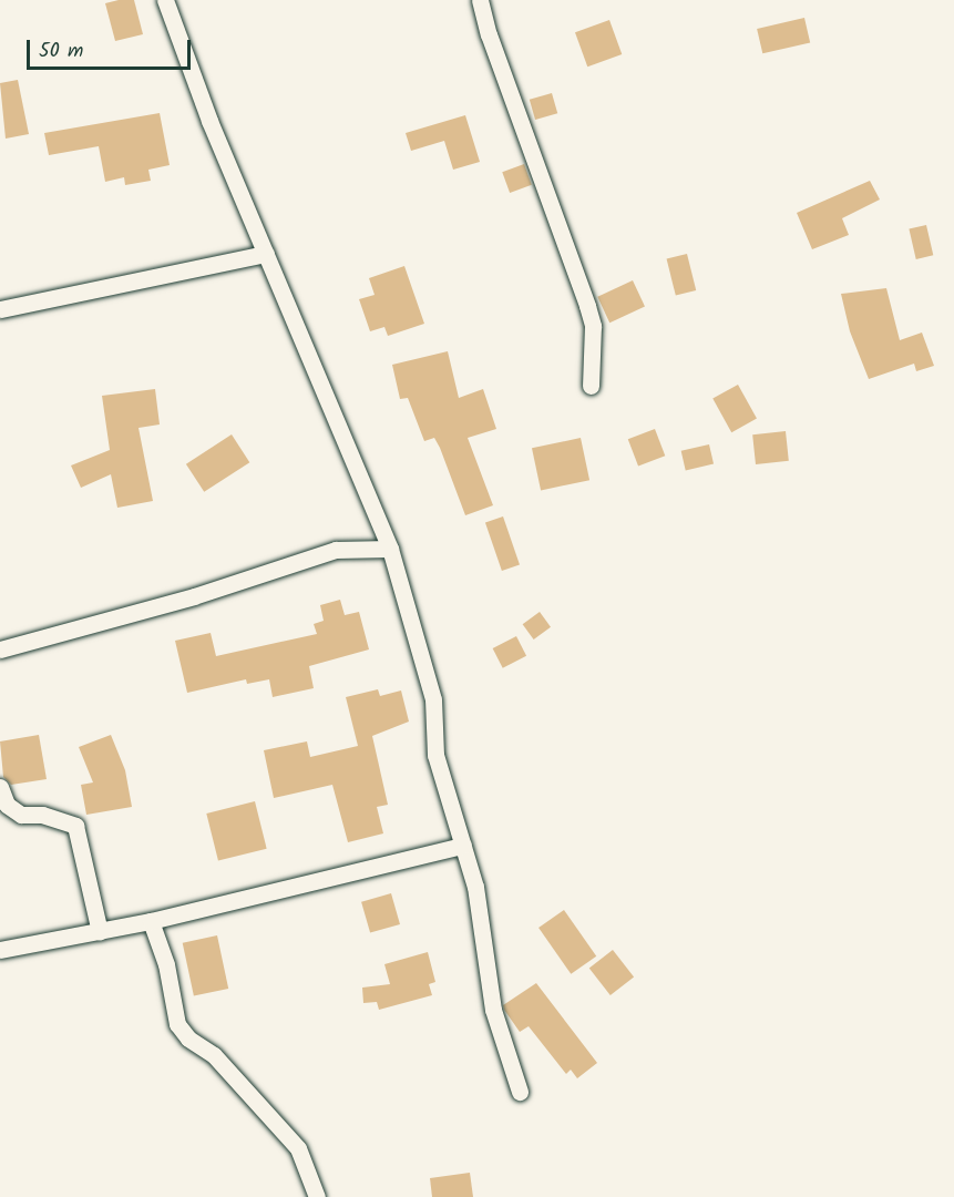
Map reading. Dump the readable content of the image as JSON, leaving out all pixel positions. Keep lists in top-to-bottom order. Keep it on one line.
{"scale_bar":"50 m"}
